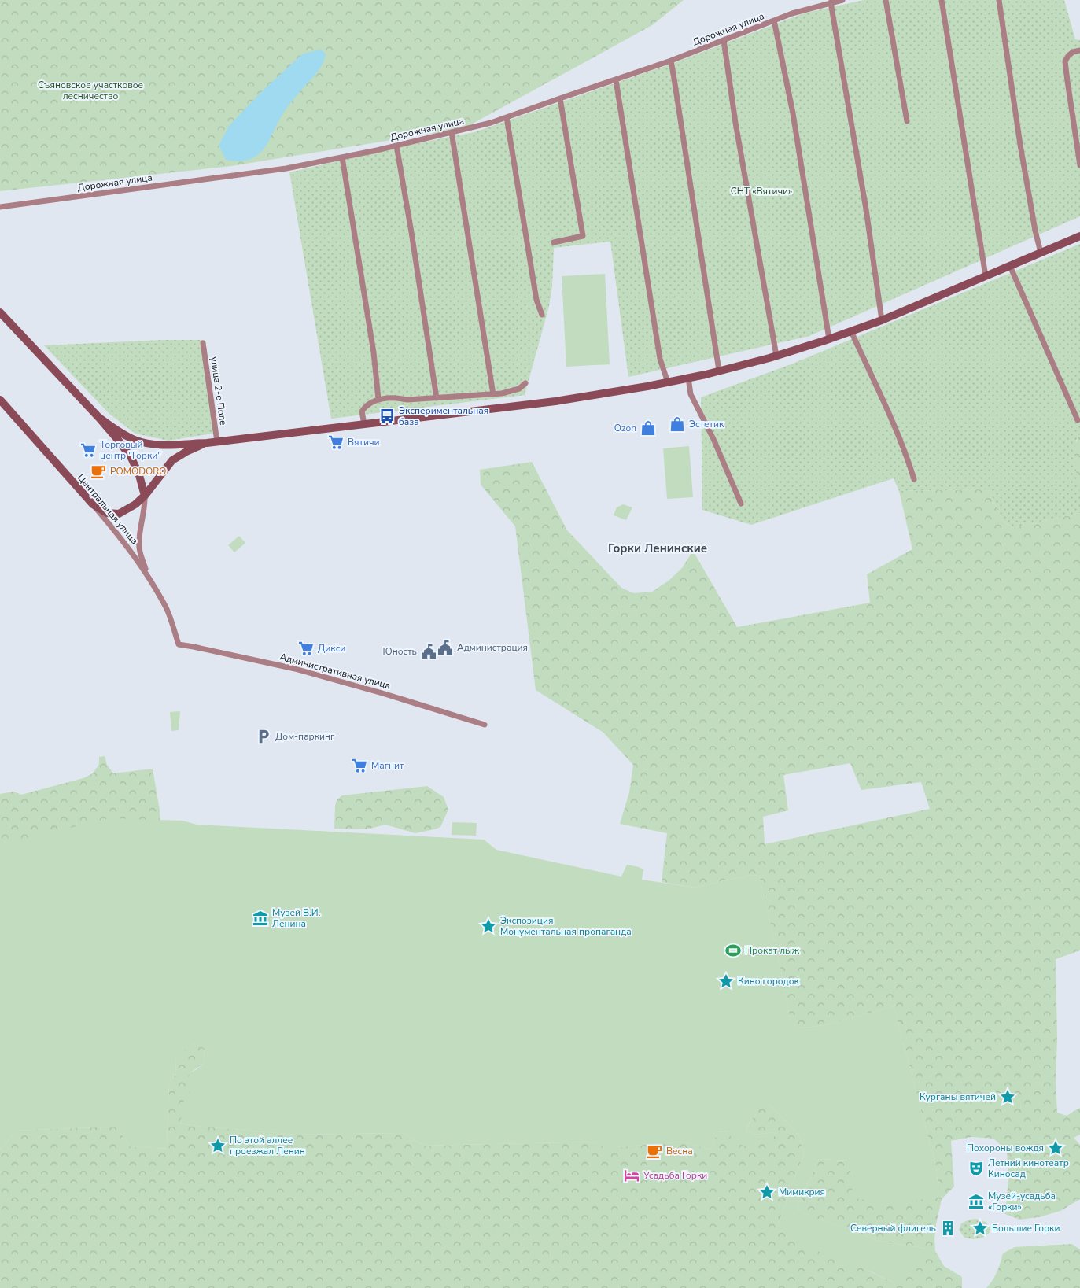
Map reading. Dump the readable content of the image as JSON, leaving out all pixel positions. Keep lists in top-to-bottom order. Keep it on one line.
{"streets":{"main road":["Центральная улица"],"street":["Дорожная улица","улица 2-е Поле","Административная улица"]},"crossings":[["Центральная улица","Административная улица"]],"districts":["Горки Ленинские"],"parks":["Съяновское участковое лесничество","СНТ «Вятичи»"],"places":{"bus stop":["Экспериментальная база"],"shop":["Эстетик","Ozon"],"supermarket":["Вятичи","Торговый центр \"Горки\"","Дикси","Магнит"],"cafe":["POMODORO","Весна"],"public building":["Администрация","Юность"],"parking":["Дом-паркинг"],"museum":["Музей В.И. Ленина","Музей-усадьба «Горки»"],"place":["Экспозиция Монументальная пропаганда","Кино городок","Курганы вятичей","По этой аллее проезжал Ленин","Похороны вождя","Мимикрия","Большие Горки"],"sports":["Прокат лыж"],"theatre":["Летний кинотеатр Киносад"],"hotel":["Усадьба Горки"],"building":["Северный флигель"]}}
